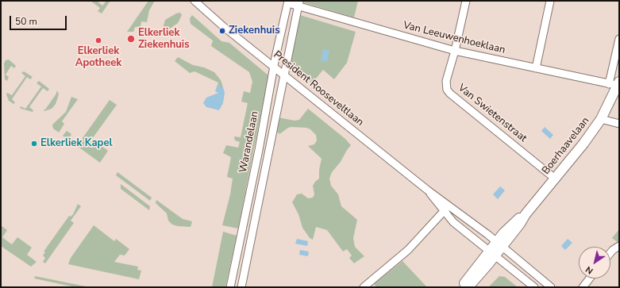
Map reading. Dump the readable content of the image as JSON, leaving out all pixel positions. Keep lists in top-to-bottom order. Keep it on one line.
{"streets":{"main road":["Boerhaavelaan"],"street":["Van Leeuwenhoeklaan","President Rooseveltlaan","Van Swietenstraat","Warandelaan"]},"crossings":[["Van Leeuwenhoeklaan","Van Swietenstraat"],["Van Leeuwenhoeklaan","Warandelaan"],["Van Leeuwenhoeklaan","Boerhaavelaan"],["President Rooseveltlaan","Warandelaan"],["President Rooseveltlaan","Boerhaavelaan"],["Van Swietenstraat","Boerhaavelaan"]],"places":["Ziekenhuis","Elkerliek Ziekenhuis","Elkerliek Apotheek","Elkerliek Kapel"],"scale_bar":"50 m","north":"bottom left"}
